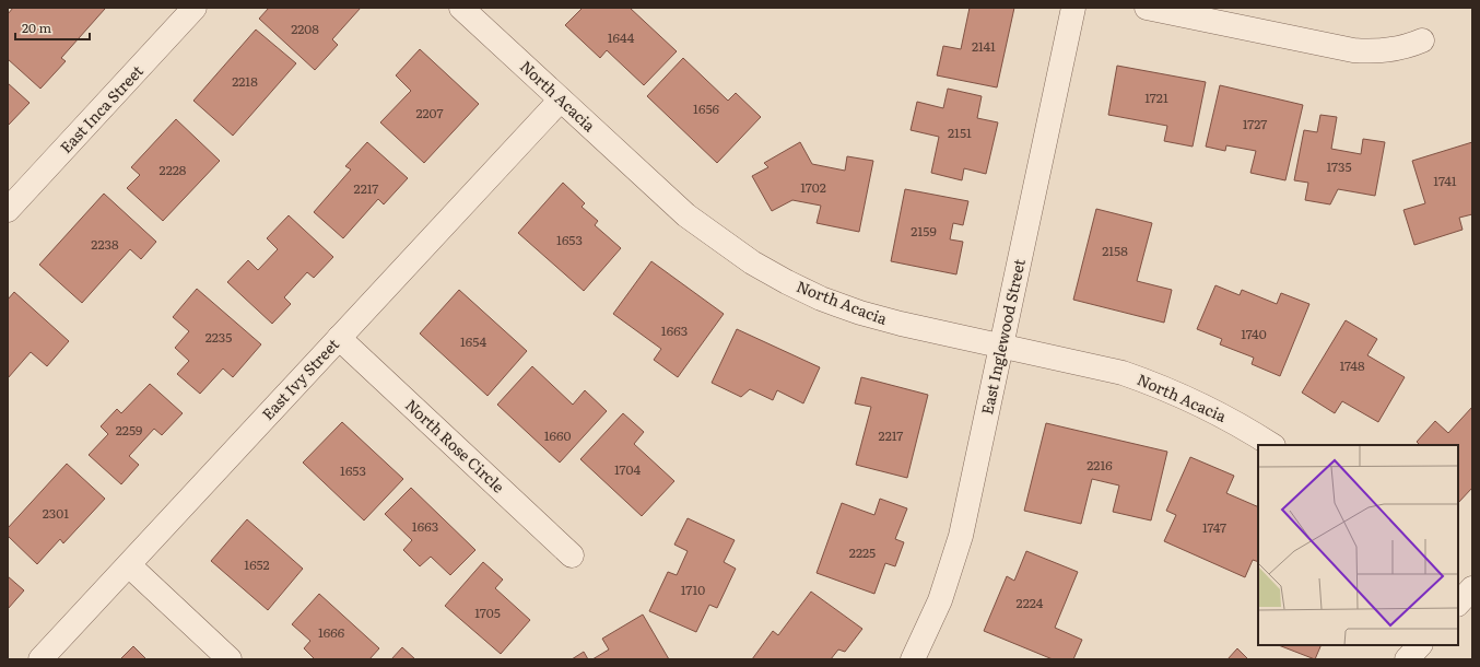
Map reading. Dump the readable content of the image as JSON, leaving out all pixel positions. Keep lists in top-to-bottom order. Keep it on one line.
{"streets":{"street":["North Acacia","East Inca Street","East Inglewood Street","East Ivy Street","North Rose Circle"]},"crossings":[["North Acacia","East Inglewood Street"],["North Acacia","East Ivy Street"],["East Ivy Street","North Rose Circle"]],"house_numbers":["2208","1644","2141","2218","1721","1656","2207","1727","2151","1735","2228","1741","1702","2217","2159","1653","2238","2158","1663","1740","2235","1654","1748","2259","1660","2217","2216","1704","1653","2301","1663","1747","2225","1652","1710","2224","1705","1666"],"scale_bar":"20 m"}
